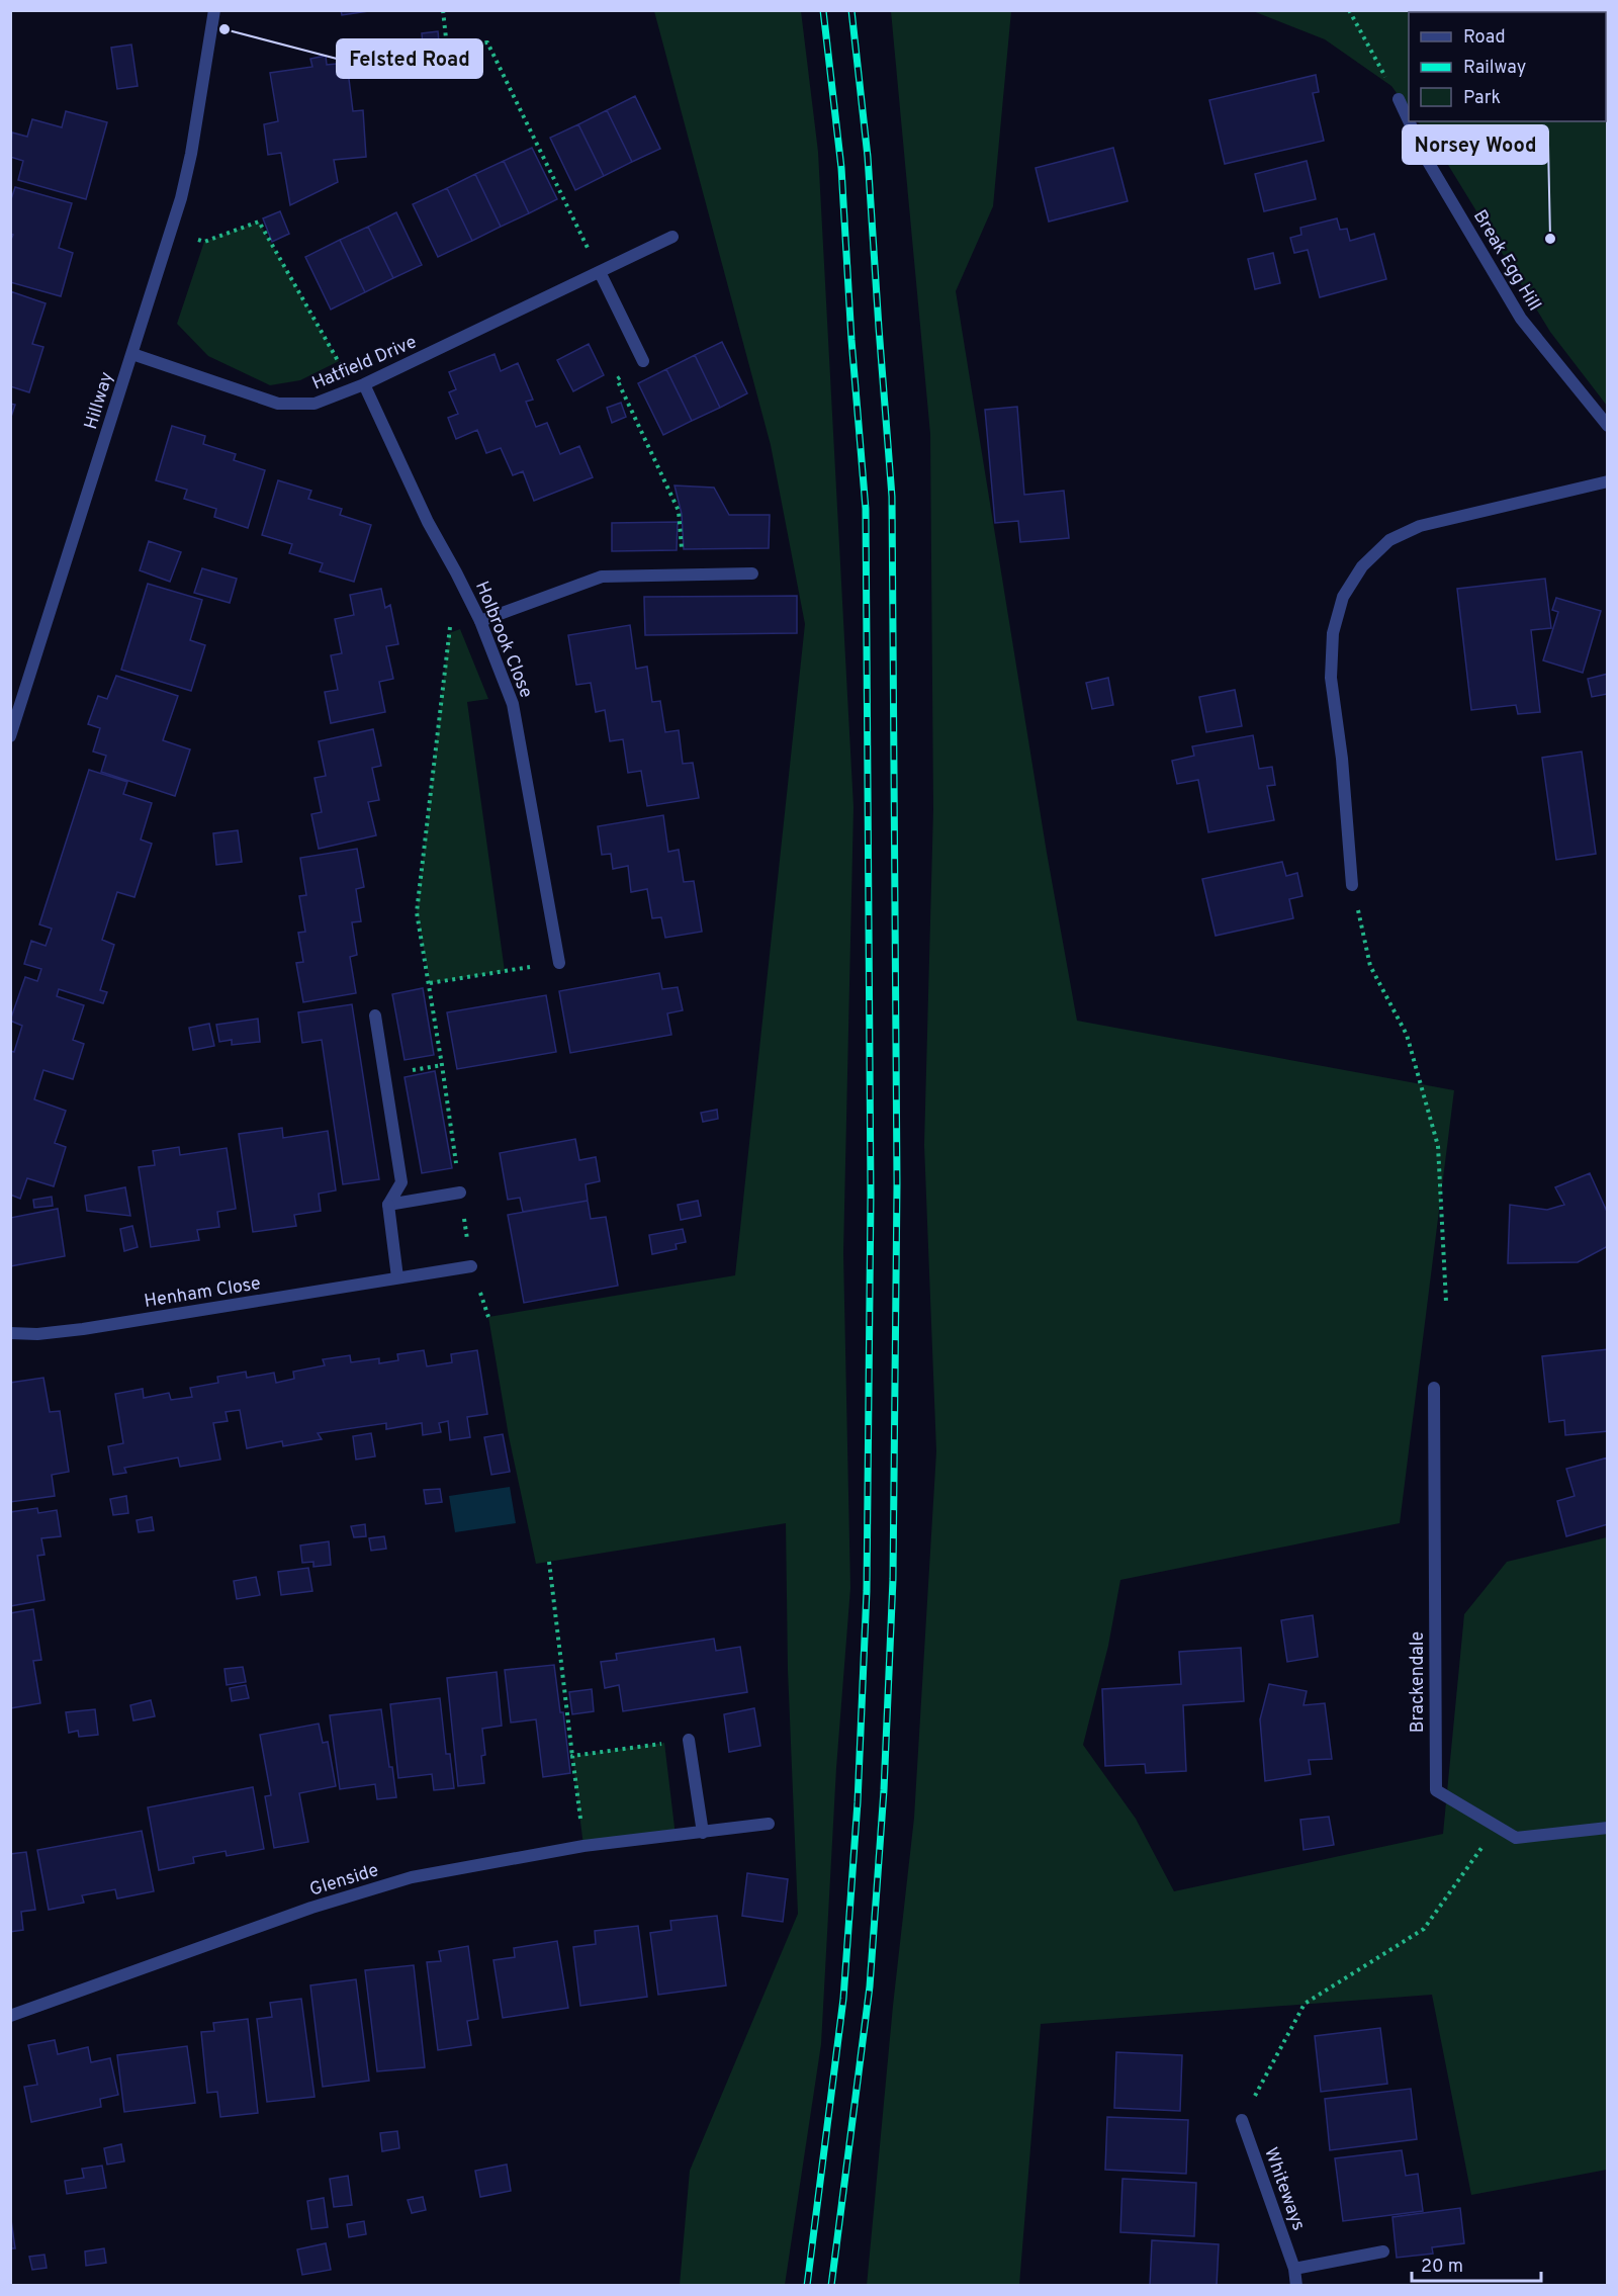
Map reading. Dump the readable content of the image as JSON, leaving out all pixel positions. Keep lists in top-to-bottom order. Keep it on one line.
{"streets":{"street":["Break Egg Hill","Hatfield Drive","Hillway","Holbrook Close","Henham Close","Brackendale","Glenside","Whiteways"]},"crossings":[["Hatfield Drive","Hillway"],["Hatfield Drive","Holbrook Close"]],"places":["Felsted Road","Norsey Wood"],"legend":["Road","Railway","Park"],"scale_bar":"20 m"}
